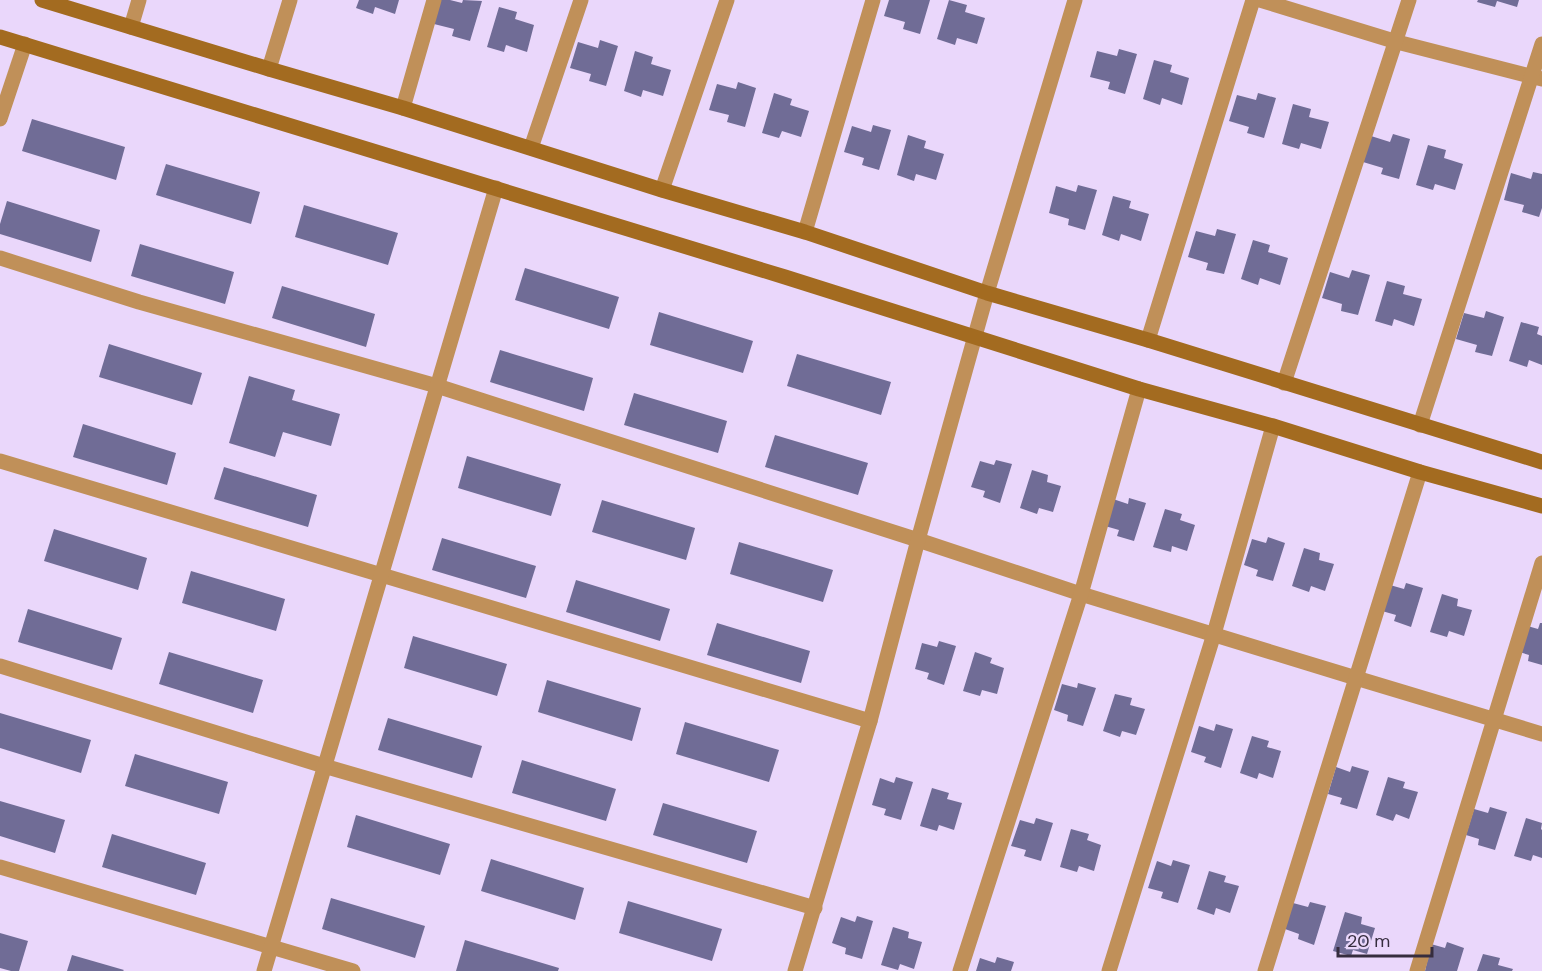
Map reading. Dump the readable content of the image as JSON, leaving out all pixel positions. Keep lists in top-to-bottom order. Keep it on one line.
{"scale_bar":"20 m"}
